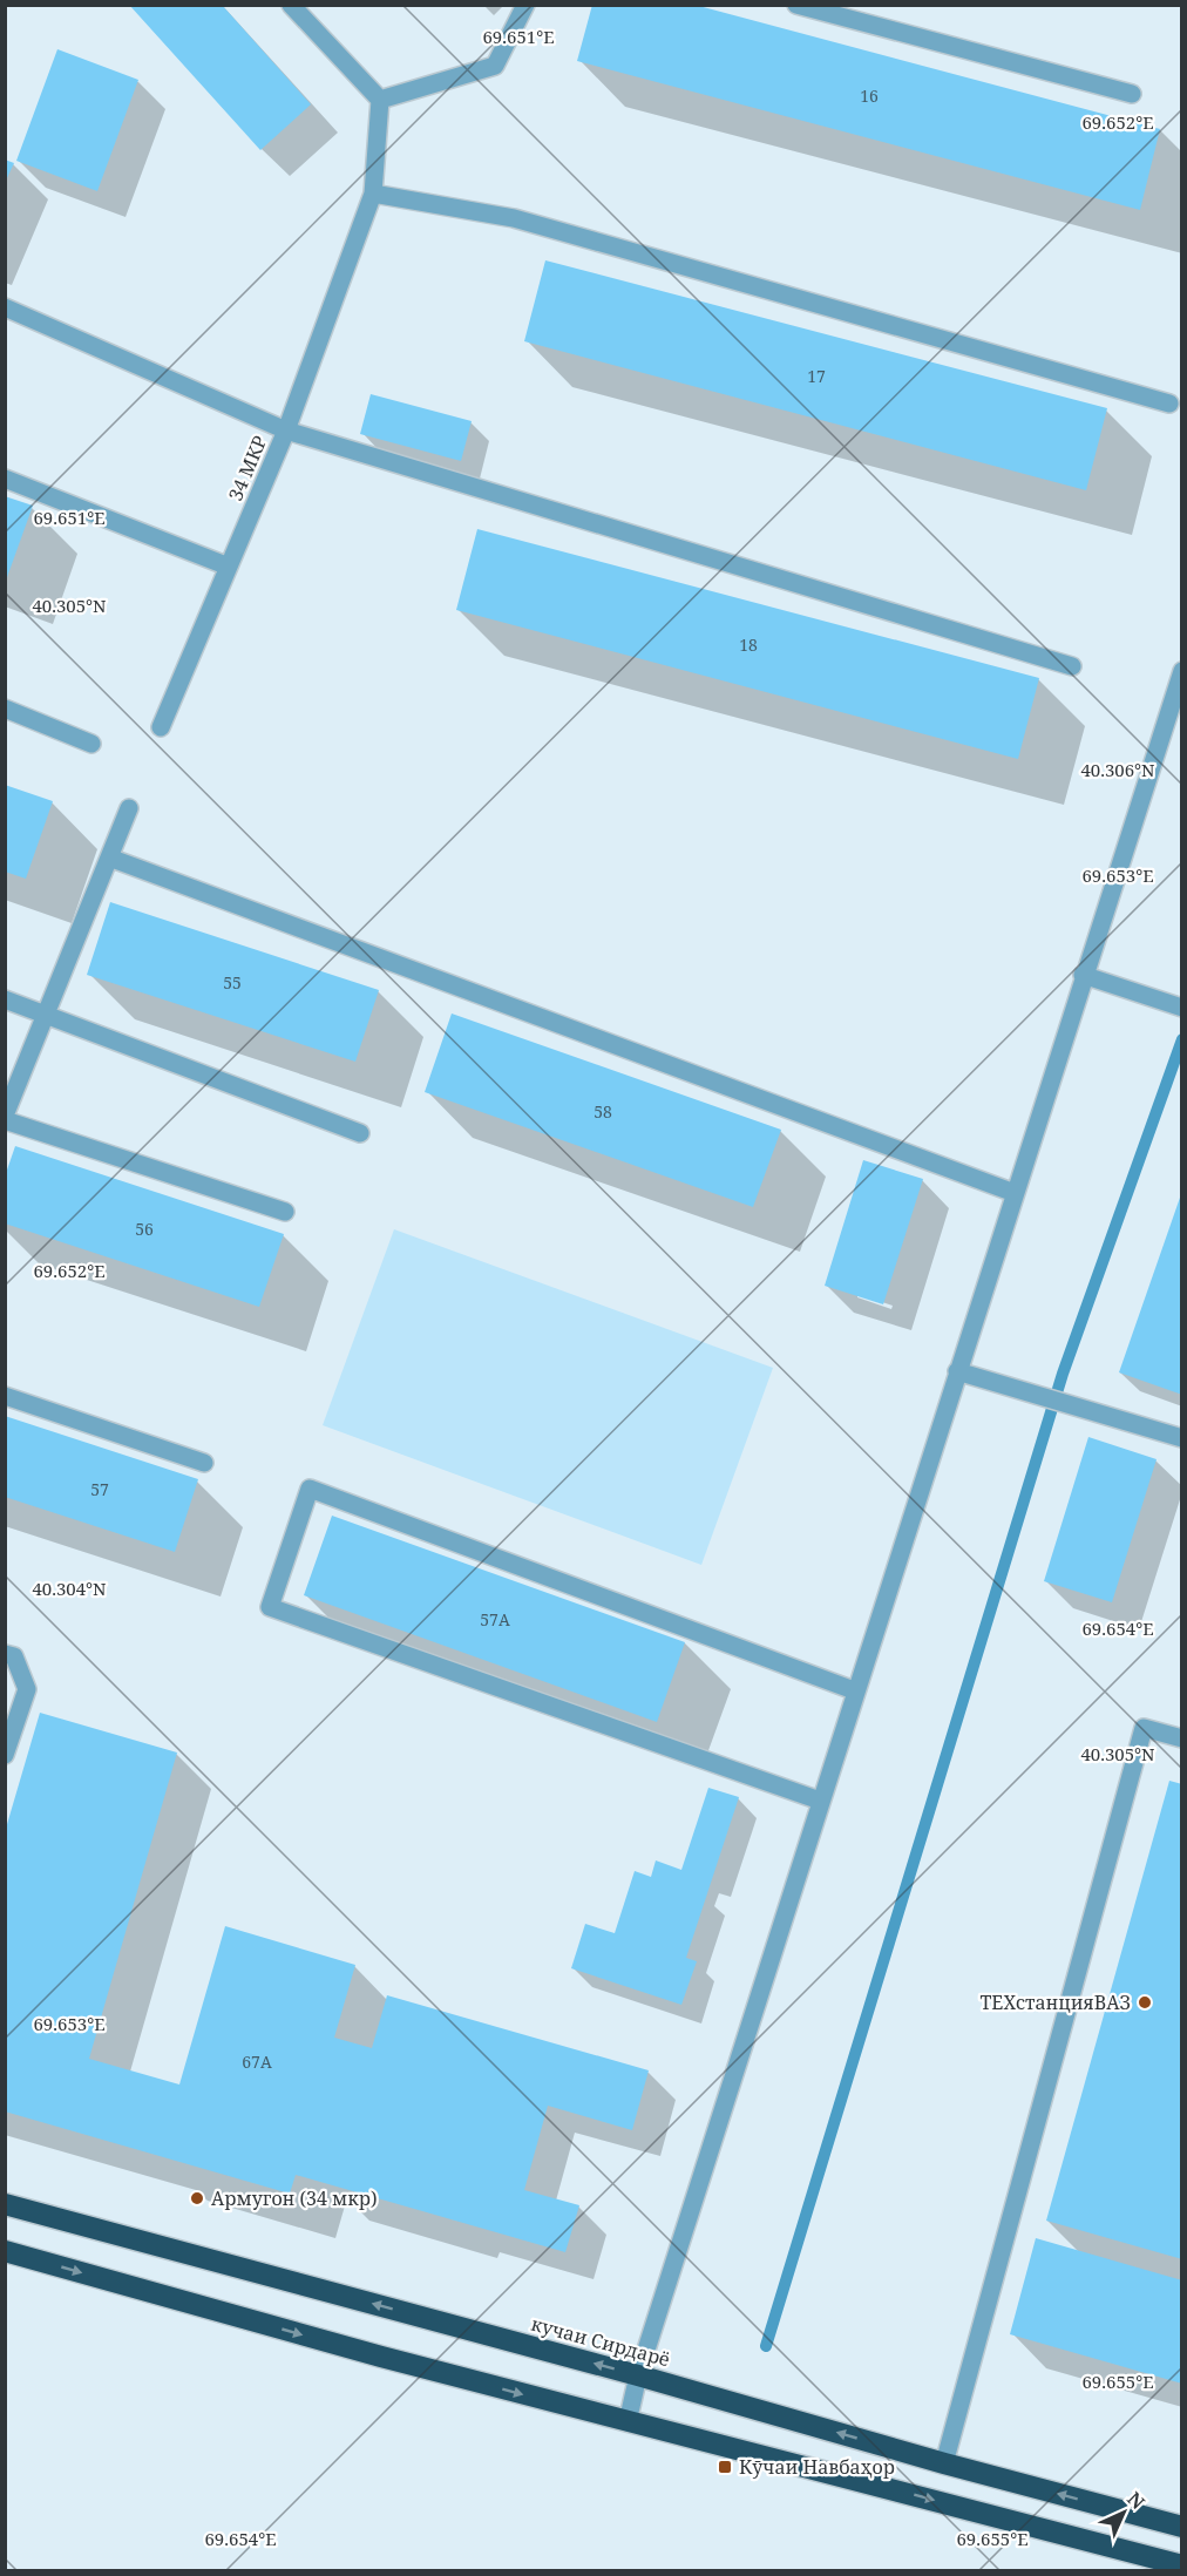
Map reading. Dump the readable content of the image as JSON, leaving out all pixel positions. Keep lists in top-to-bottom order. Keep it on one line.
{"streets":{"highway":["кучаи Сирдарё"],"street":["34 МКР"]},"places":{"other":["ТЕХстанцияВАЗ","Армугон (34 мкр)"],"transit":["Кӯчаи Навбаҳор"]},"house_numbers":["16","17","18","55","58","56","57","57А","67А"],"north":"top right","coordinates":["69.651°E","69.652°E","40.305°N","40.306°N","69.653°E","40.304°N","69.654°E","69.655°E"]}
